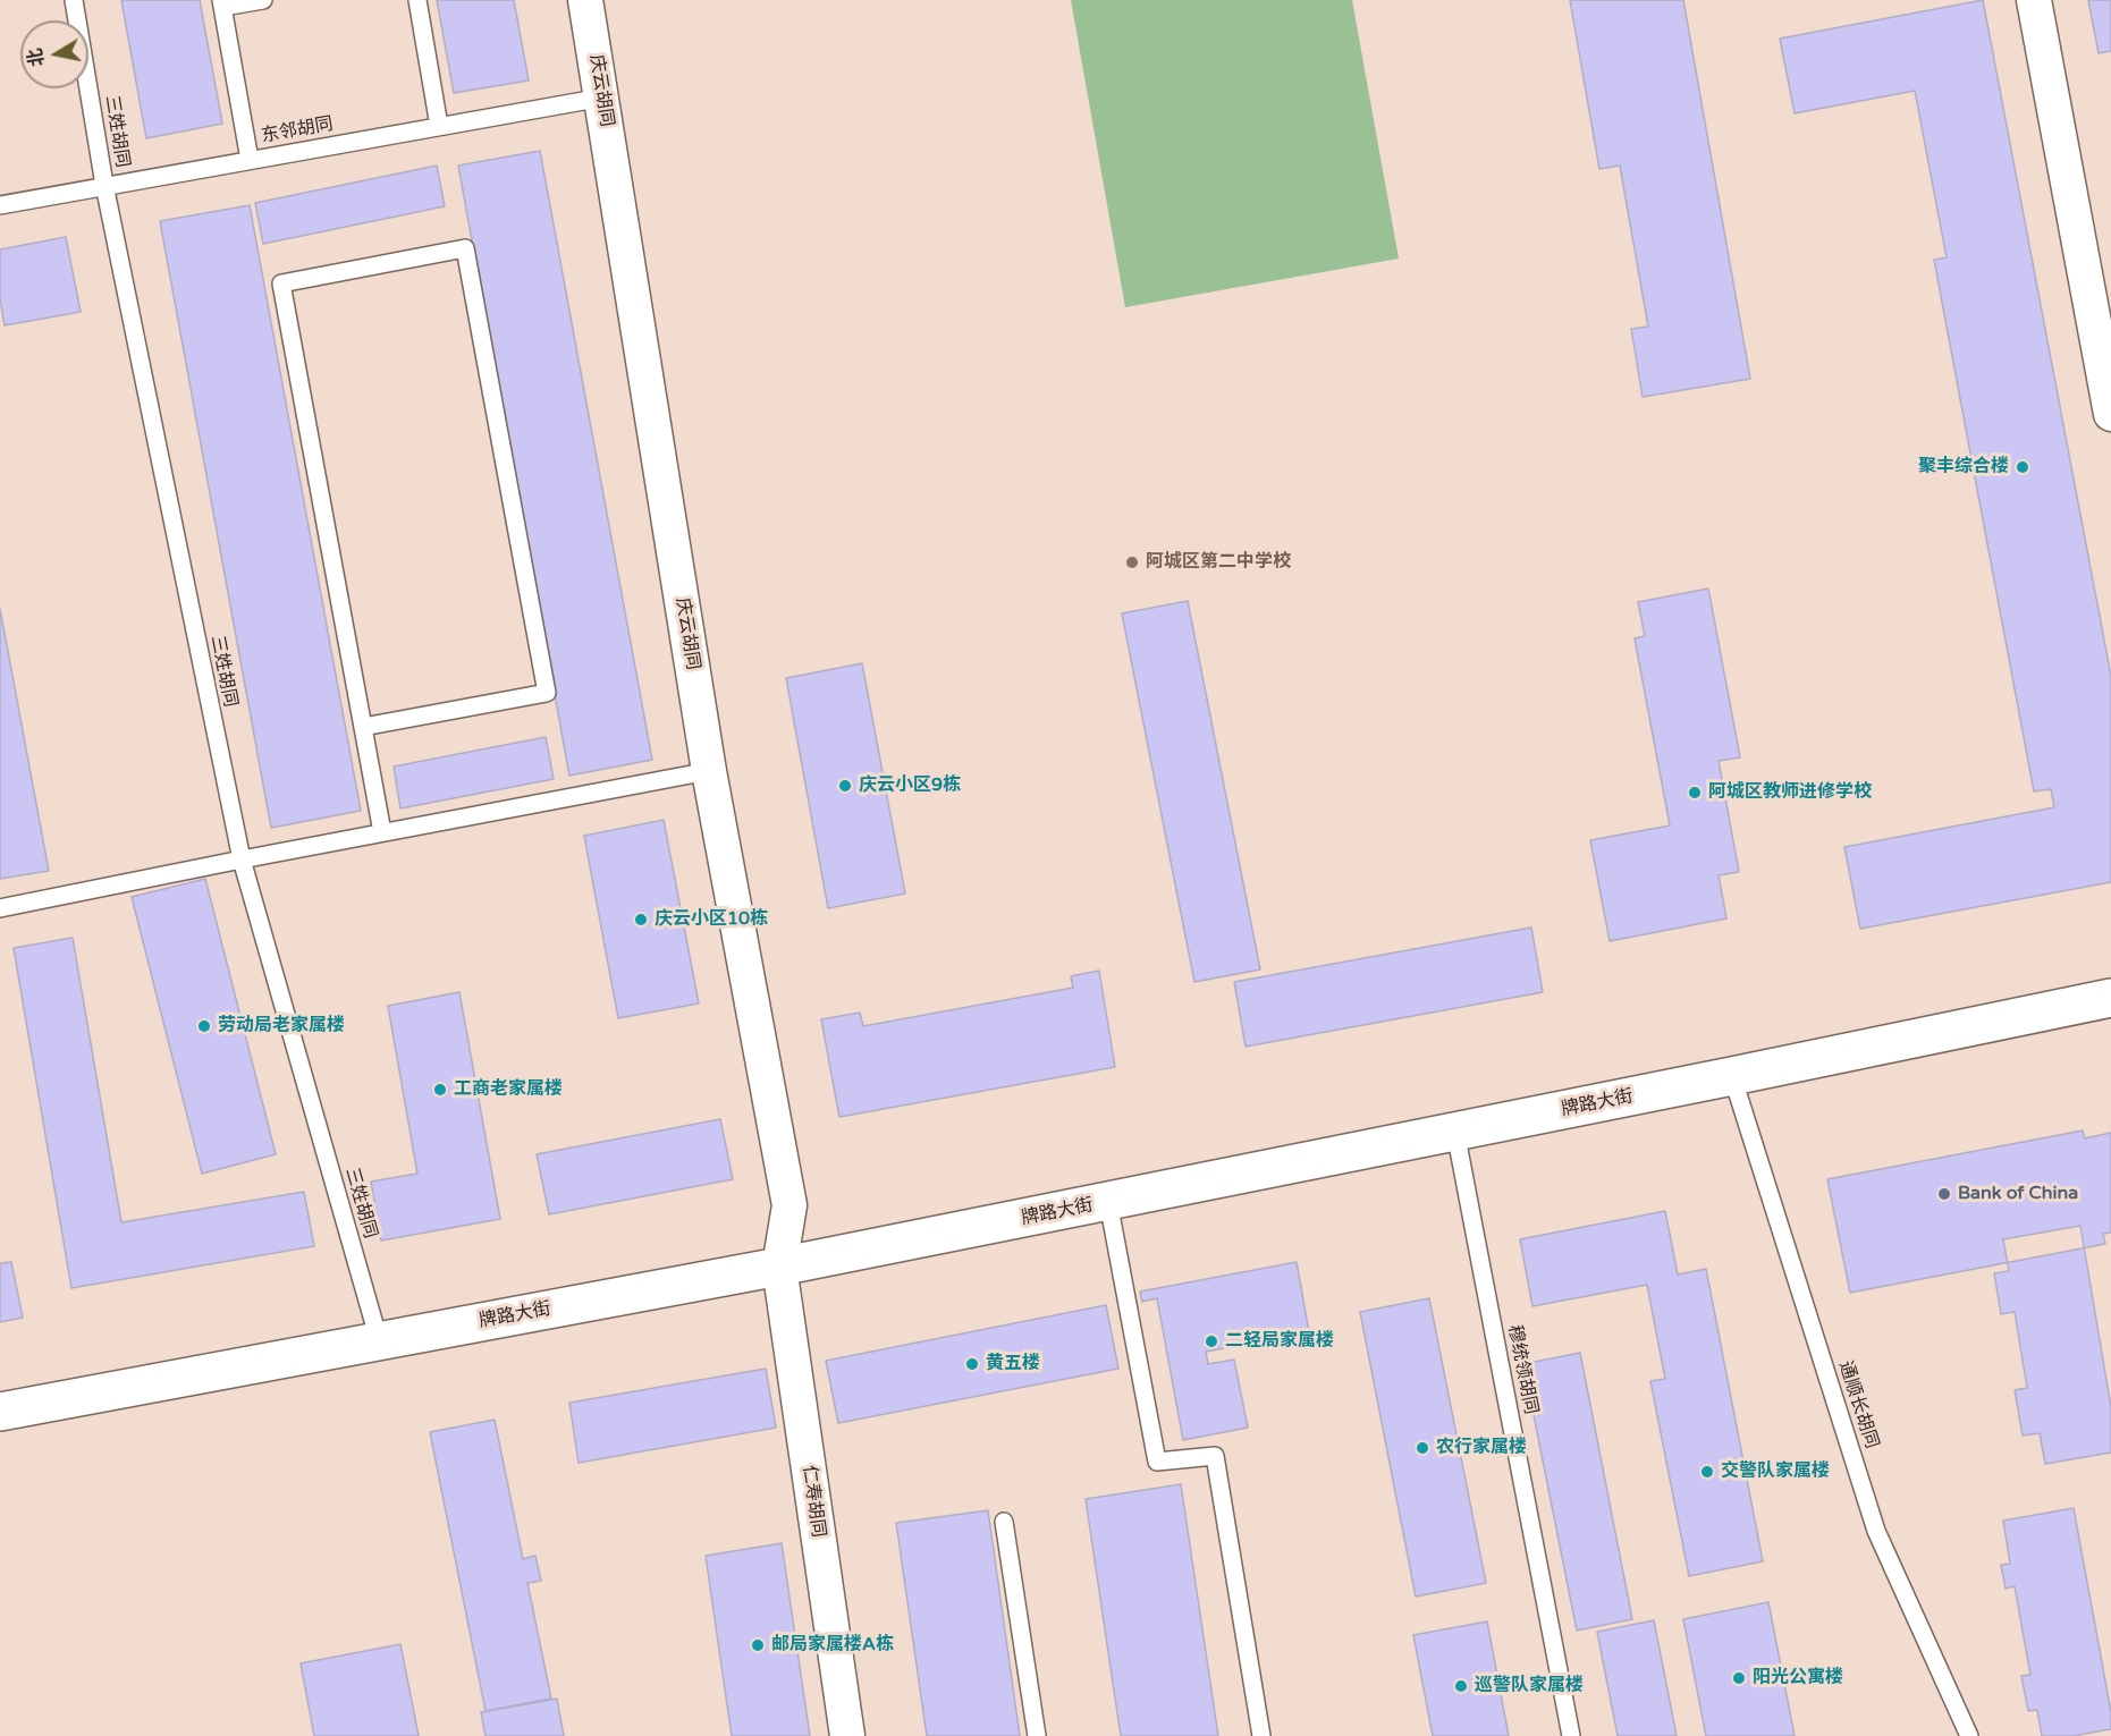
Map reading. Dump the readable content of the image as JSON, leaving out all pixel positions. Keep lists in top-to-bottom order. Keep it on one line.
{"streets":{"street":["庆云胡同","牌路大街","仁寿胡同"],"lane":["东邻胡同","三姓胡同","穆统领胡同","通顺长胡同"]},"crossings":[["庆云胡同","东邻胡同"],["庆云胡同","牌路大街"],["庆云胡同","仁寿胡同"],["东邻胡同","三姓胡同"],["三姓胡同","牌路大街"],["牌路大街","穆统领胡同"],["牌路大街","通顺长胡同"],["牌路大街","仁寿胡同"]],"places":["聚丰综合楼","阿城区第二中学校","庆云小区9栋","阿城区教师进修学校","庆云小区10栋","劳动局老家属楼","工商老家属楼","Bank of China","二轻局家属楼","黄五楼","农行家属楼","交警队家属楼","邮局家属楼A栋","阳光公寓楼","巡警队家属楼"],"north":"left"}
